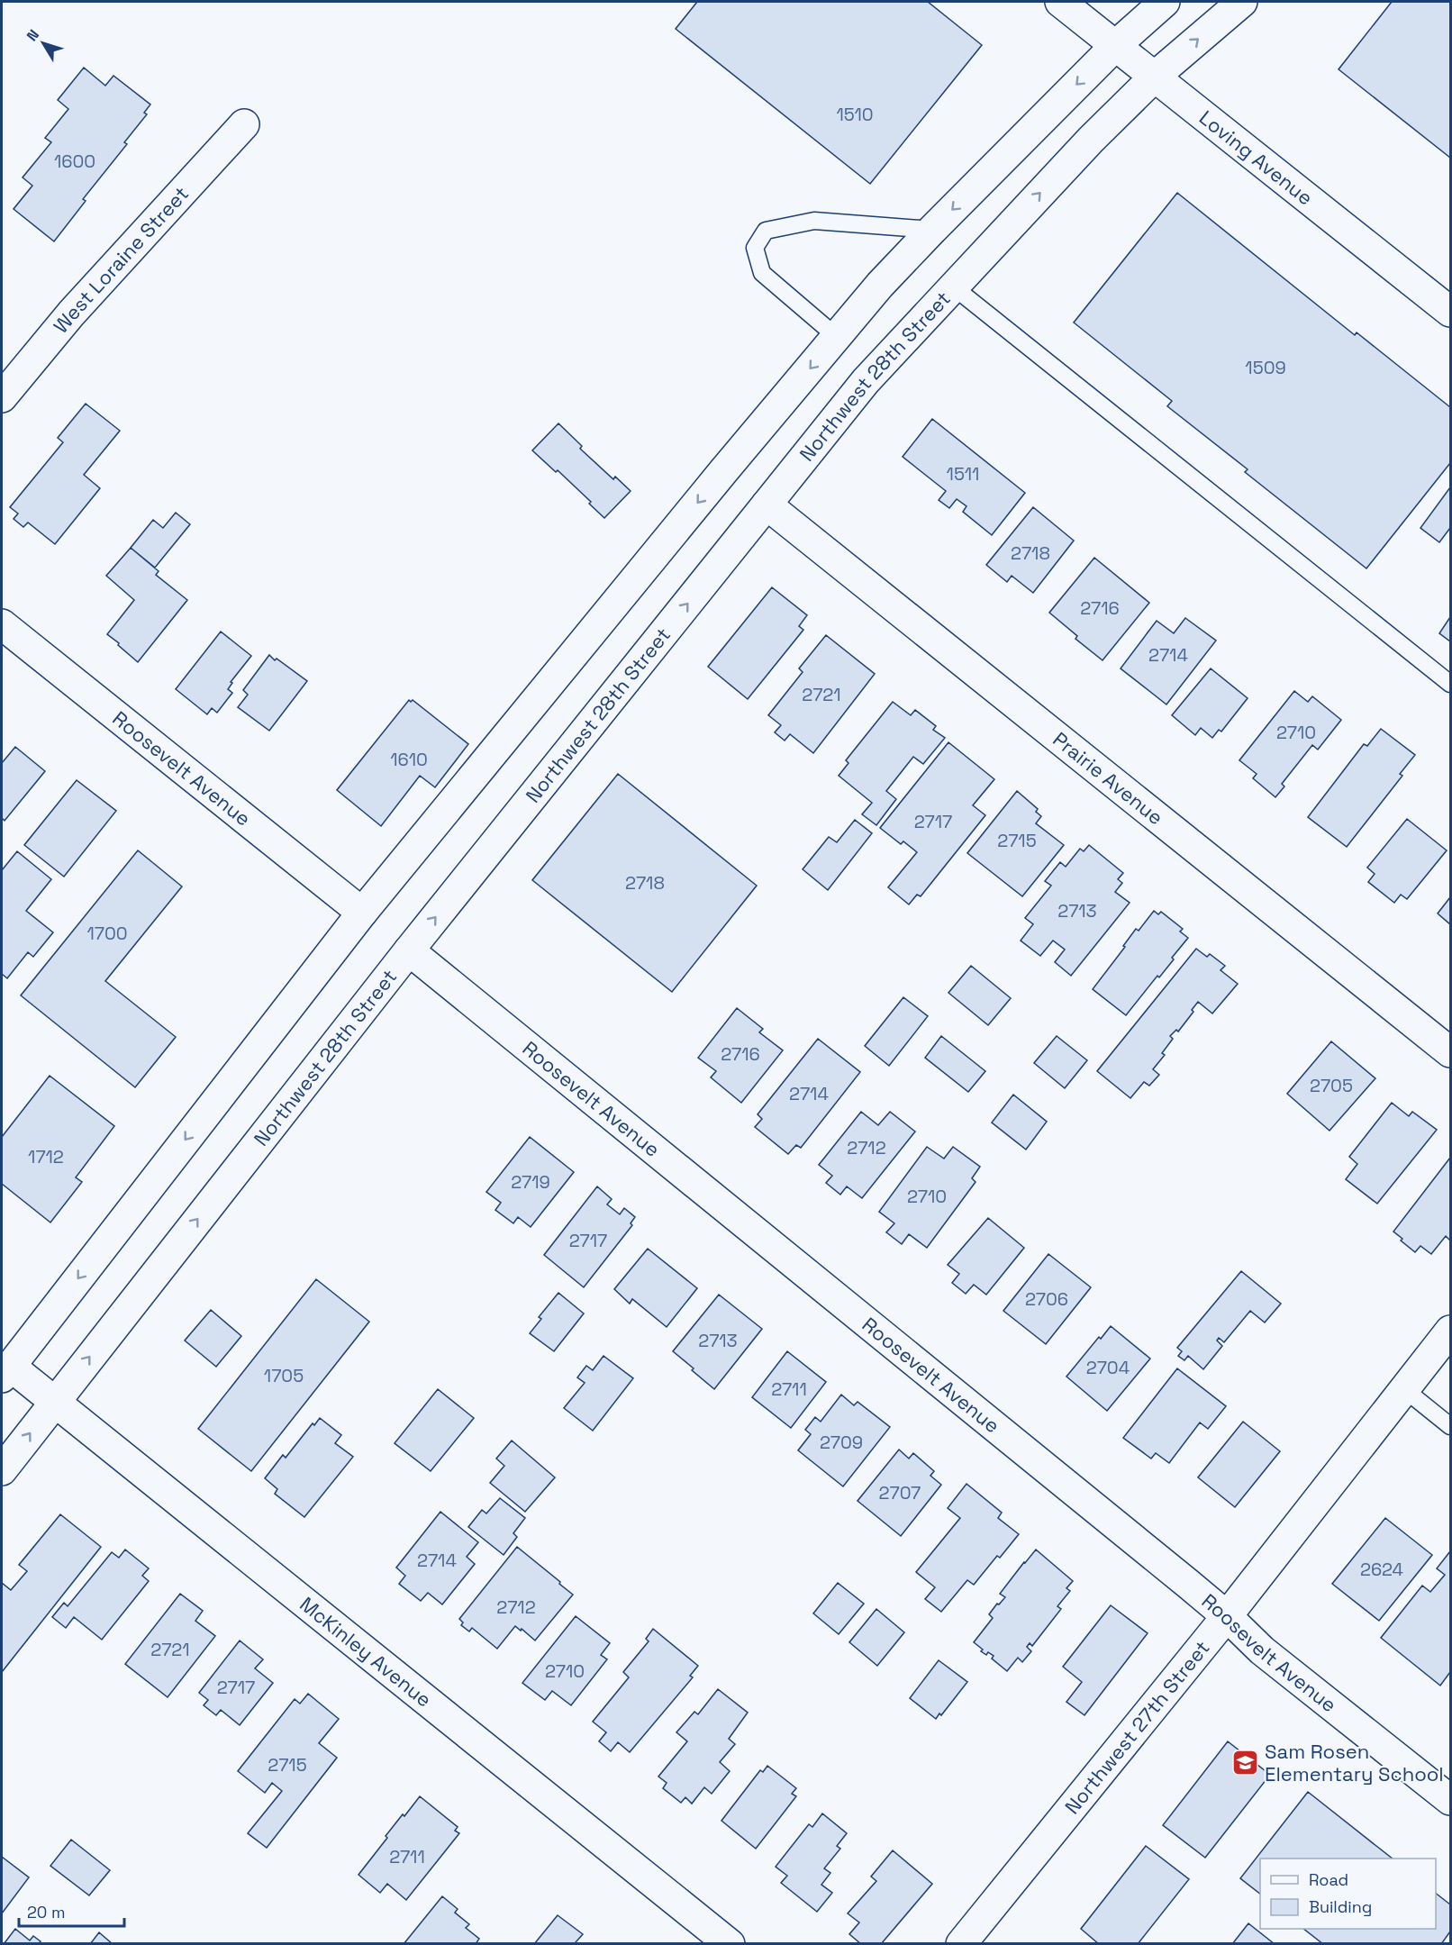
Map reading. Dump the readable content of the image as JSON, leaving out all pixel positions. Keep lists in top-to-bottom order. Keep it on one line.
{"streets":{"street":["Loving Avenue","West Loraine Street","Northwest 28th Street","Roosevelt Avenue","Prairie Avenue","McKinley Avenue","Northwest 27th Street"]},"crossings":[["Loving Avenue","Northwest 28th Street"],["Northwest 28th Street","Roosevelt Avenue"],["Northwest 28th Street","Prairie Avenue"],["Northwest 28th Street","McKinley Avenue"],["Roosevelt Avenue","Northwest 27th Street"]],"places":{"school or university":["Sam Rosen Elementary School"]},"house_numbers":["1510","1600","1509","1511","2718","2716","2714","2721","2710","1610","2717","2715","2718","2713","1700","2716","2705","2714","2712","1712","2719","2710","2717","2706","2713","2704","1705","2711","2709","2707","2714","2624","2712","2721","2710","2717","2715","2711"],"legend":["Road","Building"],"scale_bar":"20 m","north":"top left"}
